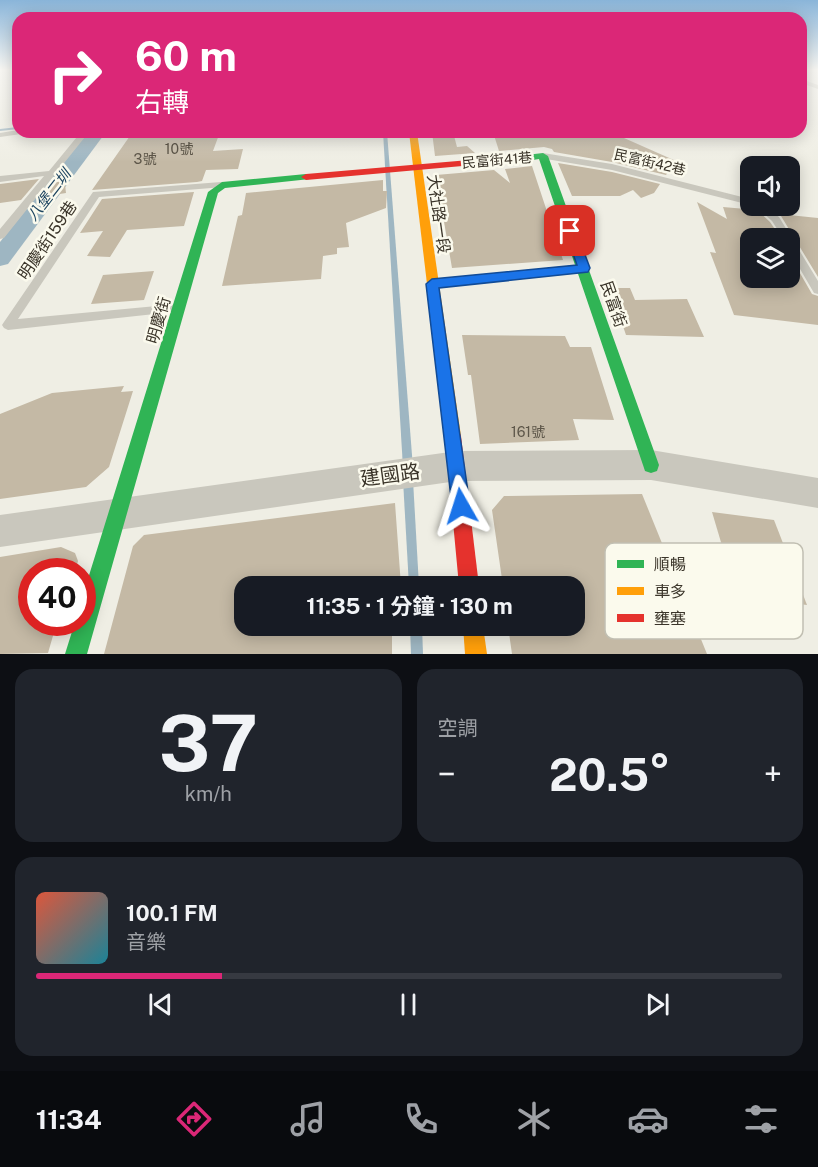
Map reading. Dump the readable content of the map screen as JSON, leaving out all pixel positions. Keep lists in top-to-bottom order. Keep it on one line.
{"streets":{"street":["民富街41巷","大社路一段","民富街","明慶街","建國路"],"lane":["民富街42巷","明慶街159巷"]},"crossings":[["民富街41巷","民富街42巷"],["民富街41巷","大社路一段"],["民富街41巷","民富街"],["民富街42巷","民富街"],["大社路一段","建國路"],["明慶街159巷","明慶街"],["民富街","建國路"],["明慶街","建國路"]],"water":["八堡二圳"],"house_numbers":["10號","3號","161號"],"legend":["順暢","車多","壅塞"],"page":{"turn":["60 m","右轉"],"limit":"40","trip":"11:35 · 1 分鐘 · 130 m","tile":[["37","km/h"],"空調"],"heat":["−","20.5°","+"],"song":["100.1 FM","音樂"],"tabs":"11:34"}}
